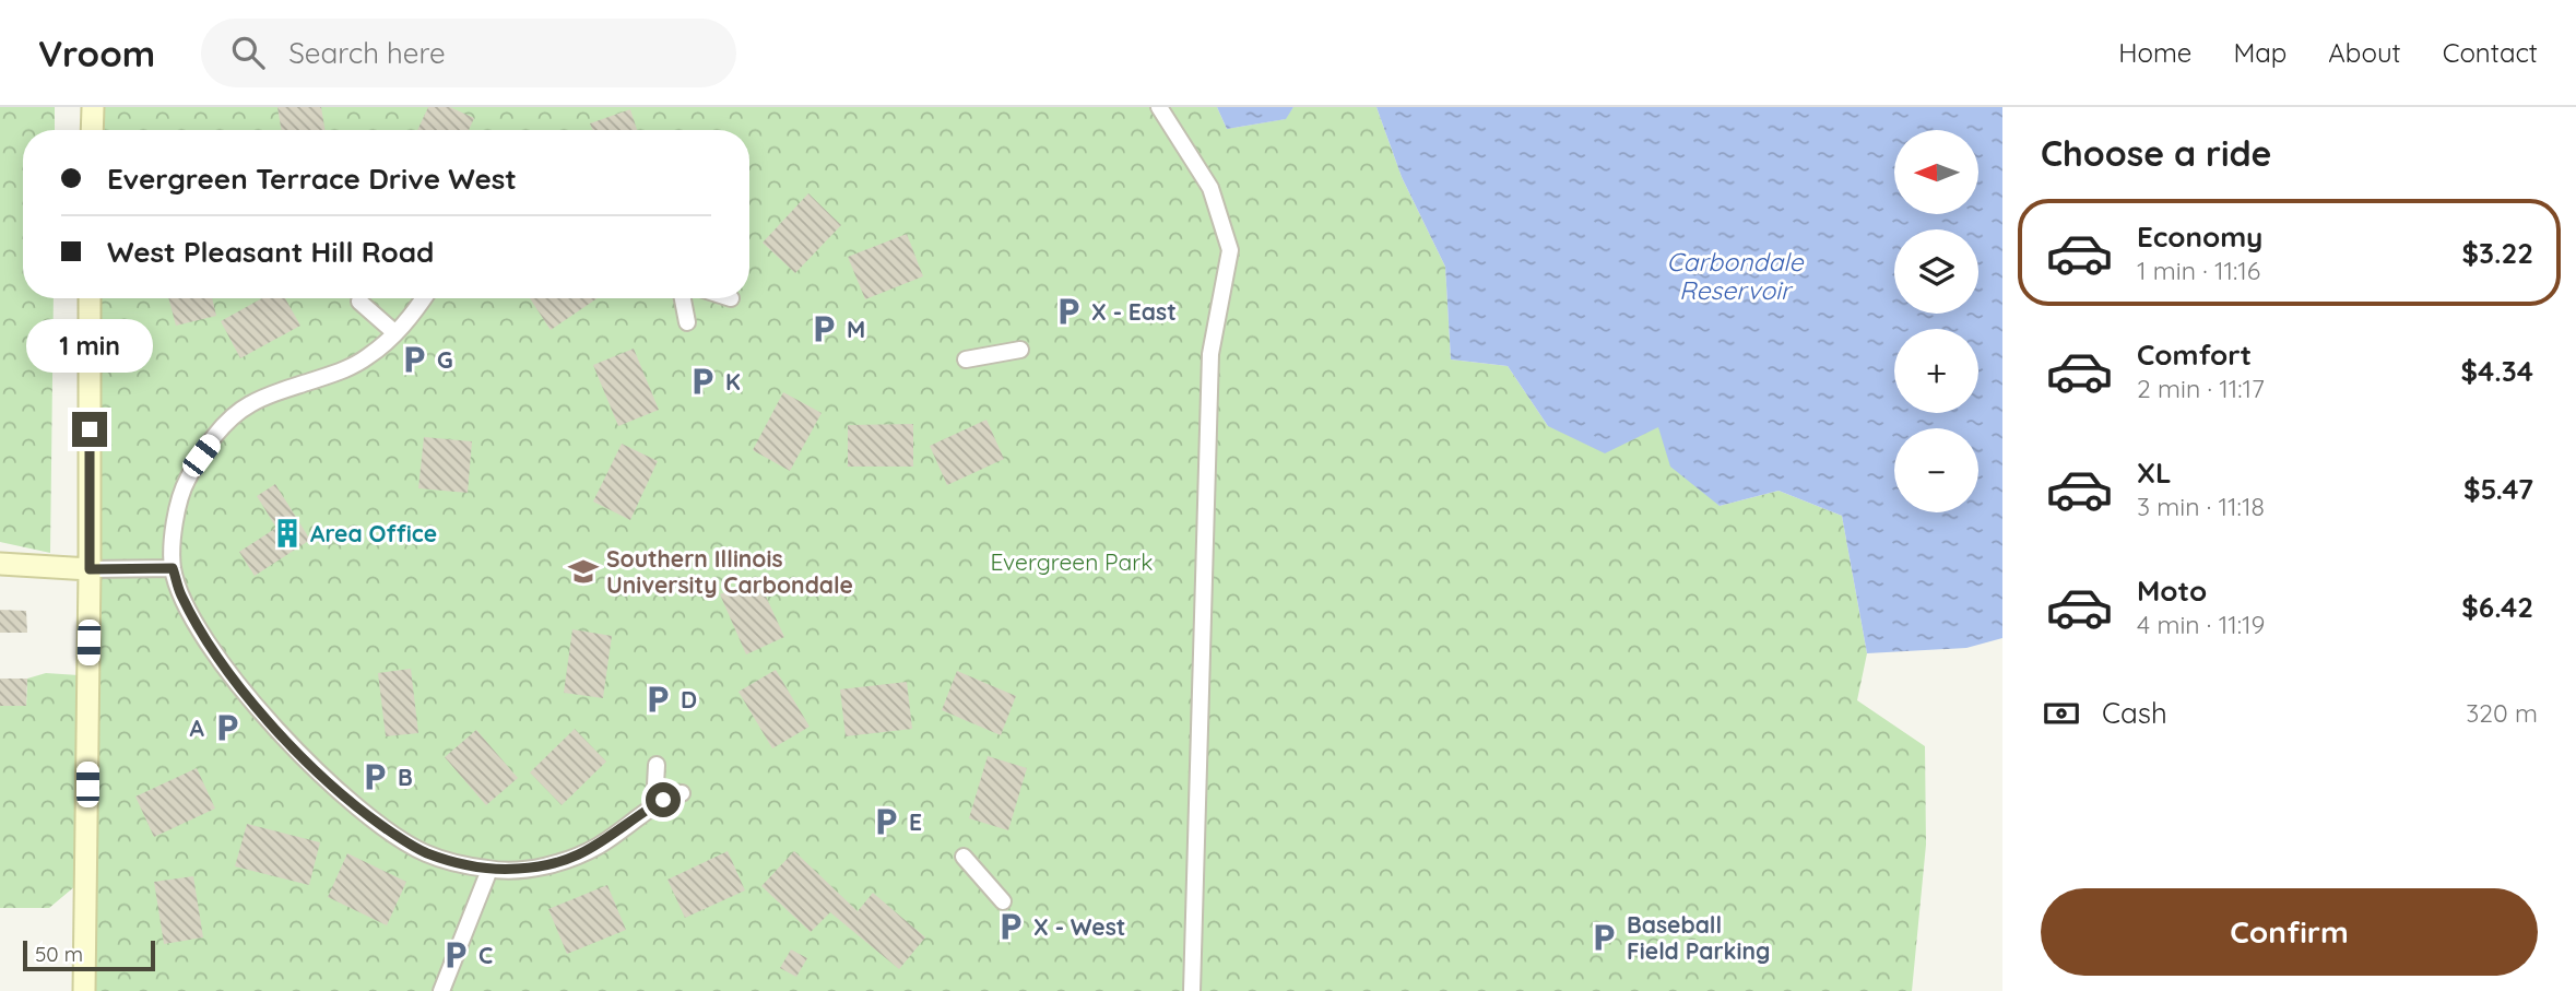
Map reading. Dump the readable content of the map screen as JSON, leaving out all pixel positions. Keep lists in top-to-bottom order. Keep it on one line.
{"water":["Carbondale Reservoir"],"parks":["Evergreen Park"],"places":{"parking":["X - East","M","G","K","D","A","B","E","X - West","Baseball Field Parking","C"],"building":["Area Office"],"school or university":["Southern Illinois University Carbondale"]},"scale_bar":"50 m","north":"left","page":{"header":"Vroom","search":"Search here","nav":["Home","Map","About","Contact"],"heading":"Choose a ride","map_buttons":["+","−"],"banner":["Evergreen Terrace Drive West","West Pleasant Hill Road"],"list":[{"name":"Economy","note":"1 min · 11:16","value":"$3.22"},{"name":"Comfort","note":"2 min · 11:17","value":"$4.34"},{"name":"XL","note":"3 min · 11:18","value":"$5.47"},{"name":"Moto","note":"4 min · 11:19","value":"$6.42"}],"bubble":"1 min","pay":["Cash","320 m"],"buttons":"Confirm","scale":"50 m"}}
